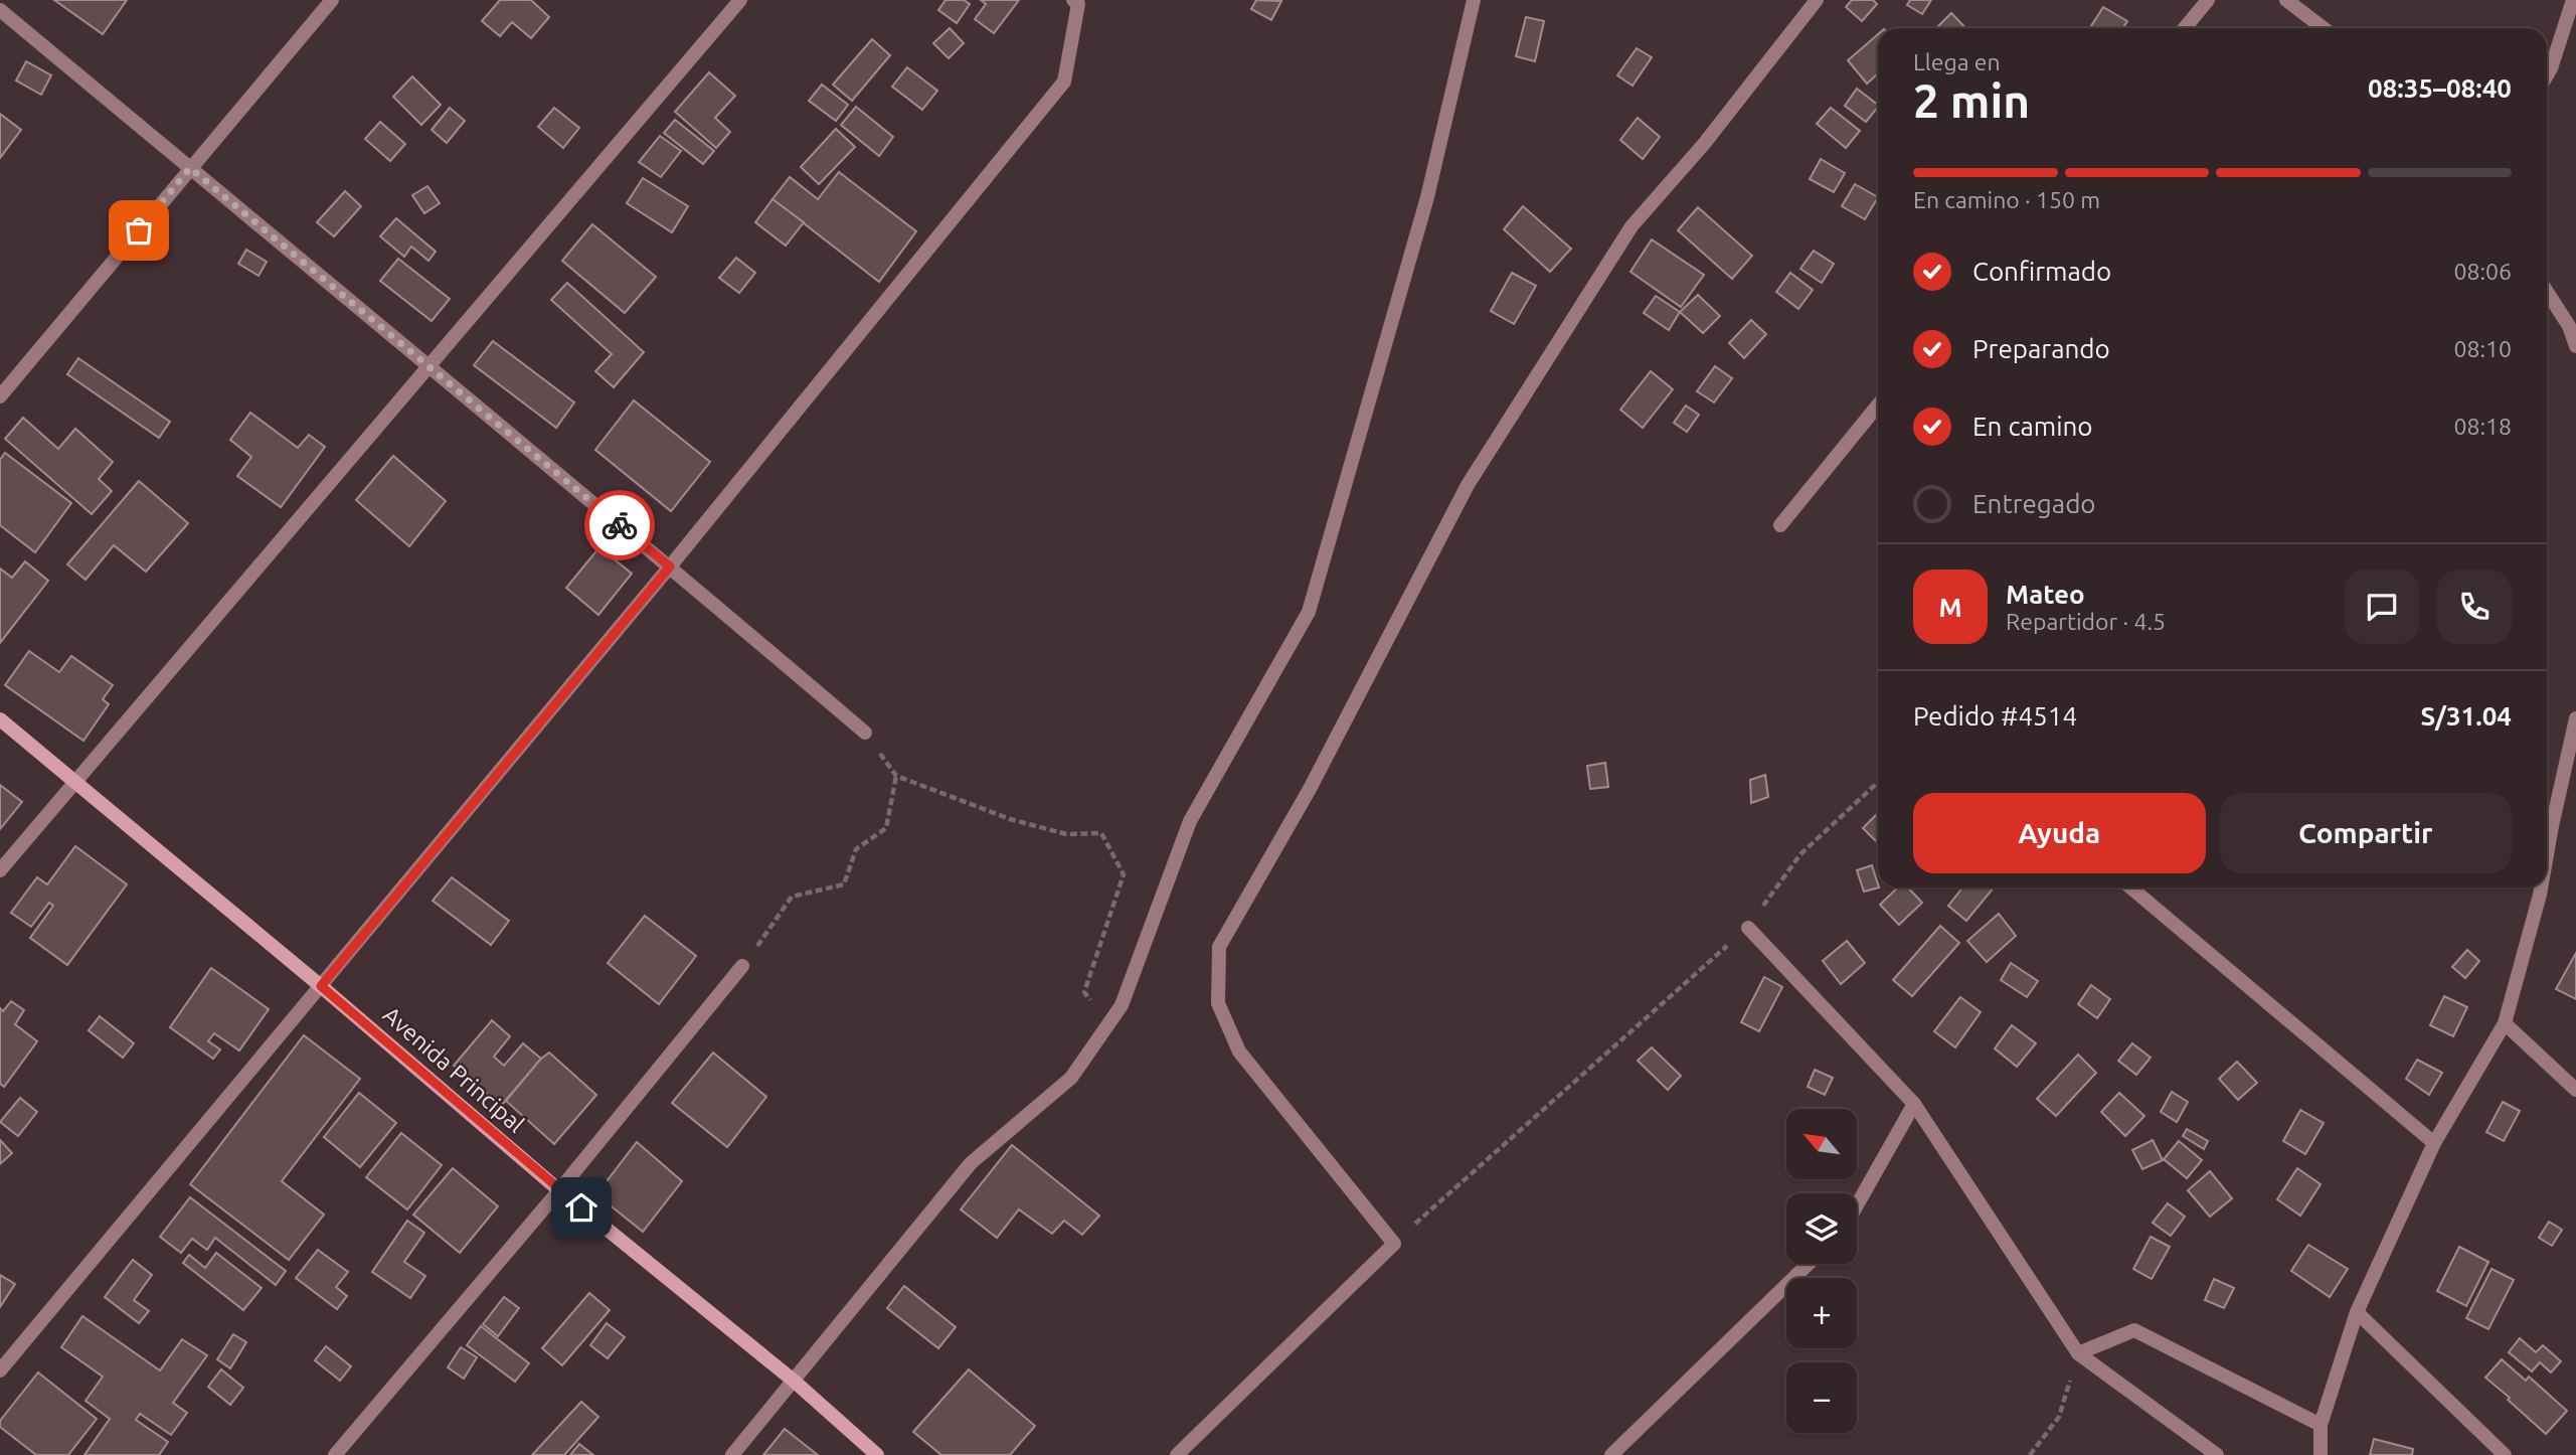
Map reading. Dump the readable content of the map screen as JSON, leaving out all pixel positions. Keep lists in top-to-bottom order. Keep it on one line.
{"streets":{"street":["Avenida Principal"]},"north":"top left","page":{"heading":["2 min","Llega en","08:35–08:40"],"panel":["Mateo","Repartidor · 4.5","Pedido #4514","S/31.04"],"bar":"En camino · 150 m","list":[["Confirmado","08:06"],["Preparando","08:10"],["En camino","08:18"],"Entregado"],"round":"M","buttons":["Ayuda","Compartir"],"map_buttons":["+","−"]}}
